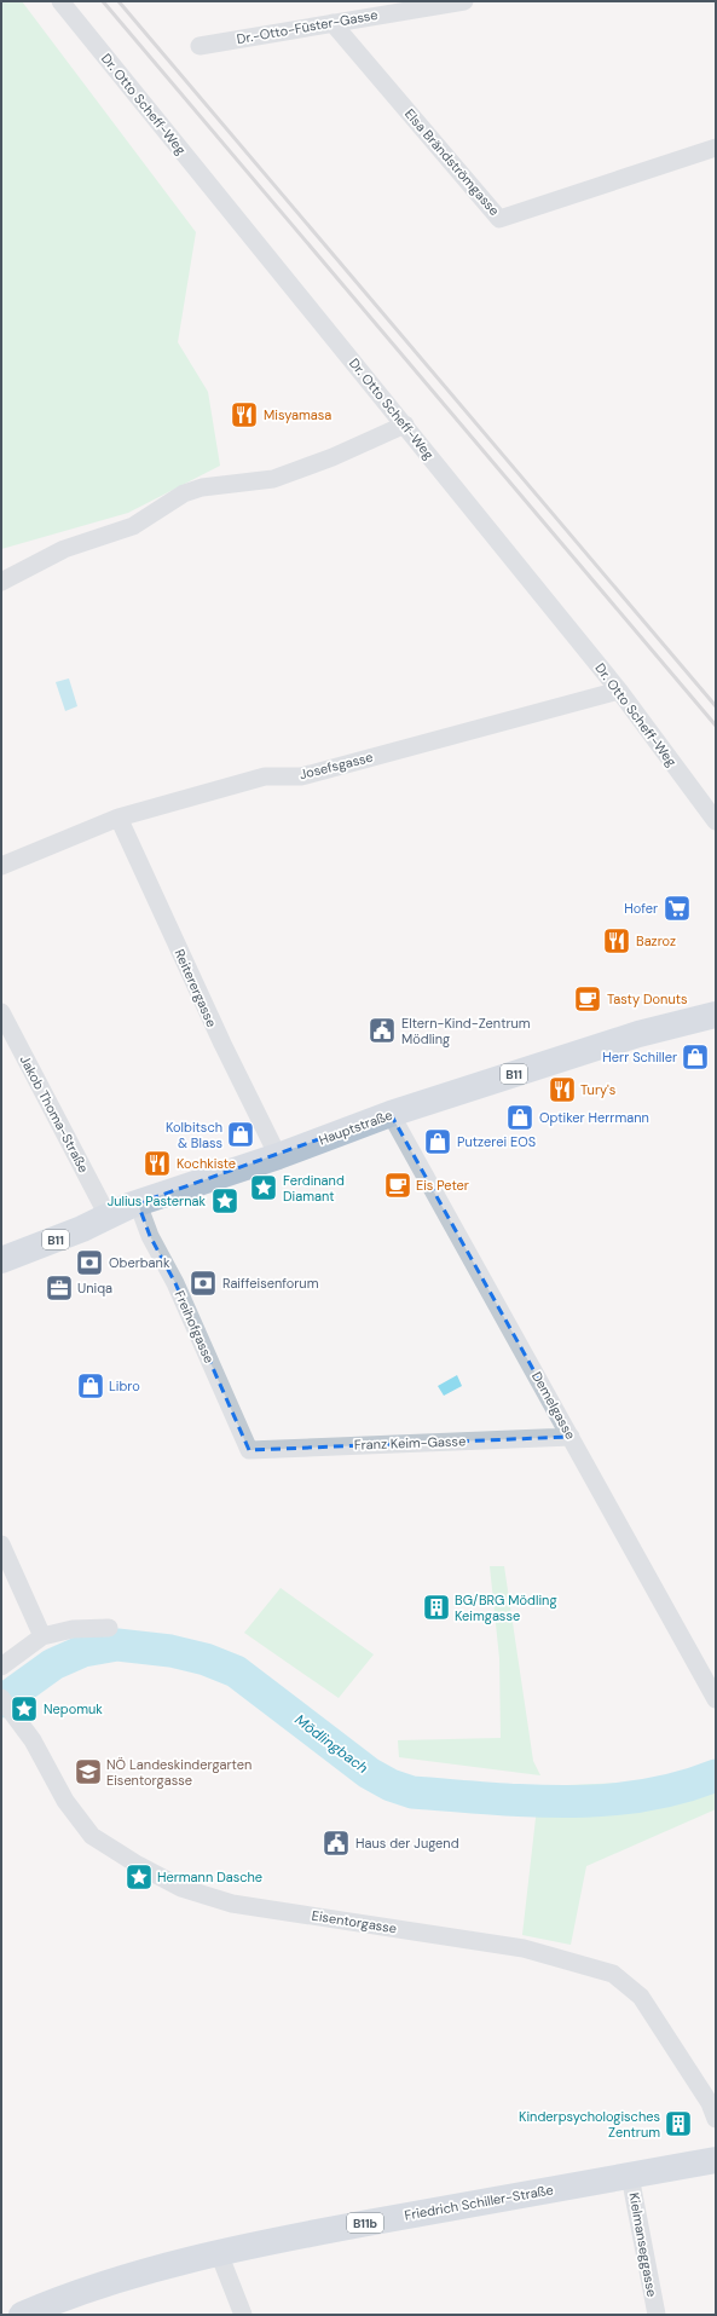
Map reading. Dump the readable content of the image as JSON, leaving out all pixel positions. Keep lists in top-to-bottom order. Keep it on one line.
{"streets":{"main road":["B11","Hauptstraße","Friedrich Schiller-Straße","B11b"],"street":["Dr.-Otto-Füster-Gasse","Dr. Otto Scheff-Weg","Elsa Brändströmgasse","Josefsgasse","Reiterergasse","Jakob Thoma-Straße","Freihofgasse","Demelgasse","Franz Keim-Gasse","Eisentorgasse","Kielmanseggasse"]},"crossings":[["Dr.-Otto-Füster-Gasse","Elsa Brändströmgasse"],["Dr. Otto Scheff-Weg","Josefsgasse"],["Josefsgasse","Reiterergasse"],["Reiterergasse","Hauptstraße"],["Jakob Thoma-Straße","Hauptstraße"],["Hauptstraße","Freihofgasse"],["Hauptstraße","Demelgasse"],["Freihofgasse","Franz Keim-Gasse"],["Demelgasse","Franz Keim-Gasse"],["Friedrich Schiller-Straße","Kielmanseggasse"]],"water":["Mödlingbach"],"places":{"restaurant":["Misyamasa","Bazroz","Tury's","Kochkiste"],"supermarket":["Hofer"],"cafe":["Tasty Donuts","Eis Peter"],"public building":["Eltern-Kind-Zentrum Mödling","Haus der Jugend"],"shop":["Herr Schiller","Optiker Herrmann","Kolbitsch & Blass","Putzerei EOS","Libro"],"place":["Ferdinand Diamant","Julius Pasternak","Nepomuk","Hermann Dasche"],"bank":["Oberbank","Raiffeisenforum"],"office":["Uniqa"],"building":["BG/BRG Mödling Keimgasse","Kinderpsychologisches Zentrum"],"school or university":["NÖ Landeskindergarten Eisentorgasse"]}}
